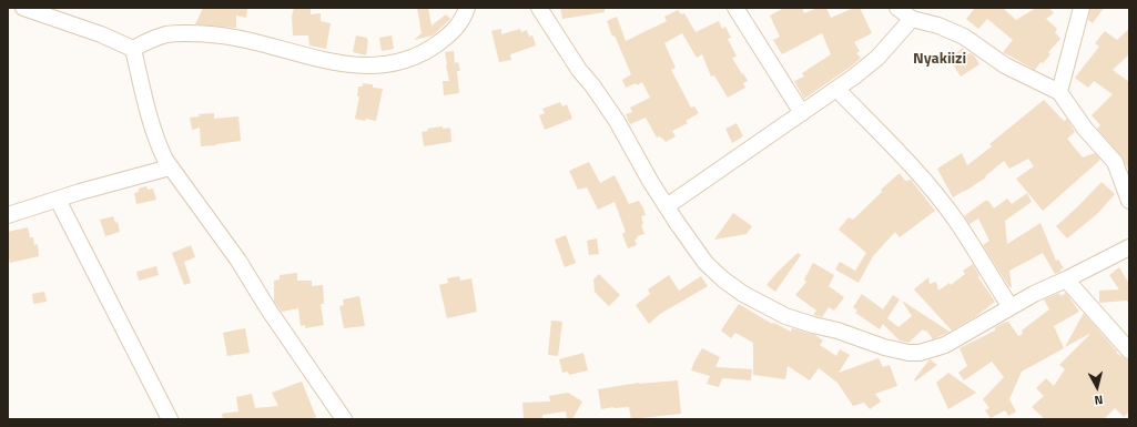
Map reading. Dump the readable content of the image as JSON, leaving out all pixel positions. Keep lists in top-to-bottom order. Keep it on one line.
{"districts":["Nyakiizi"],"north":"bottom"}
